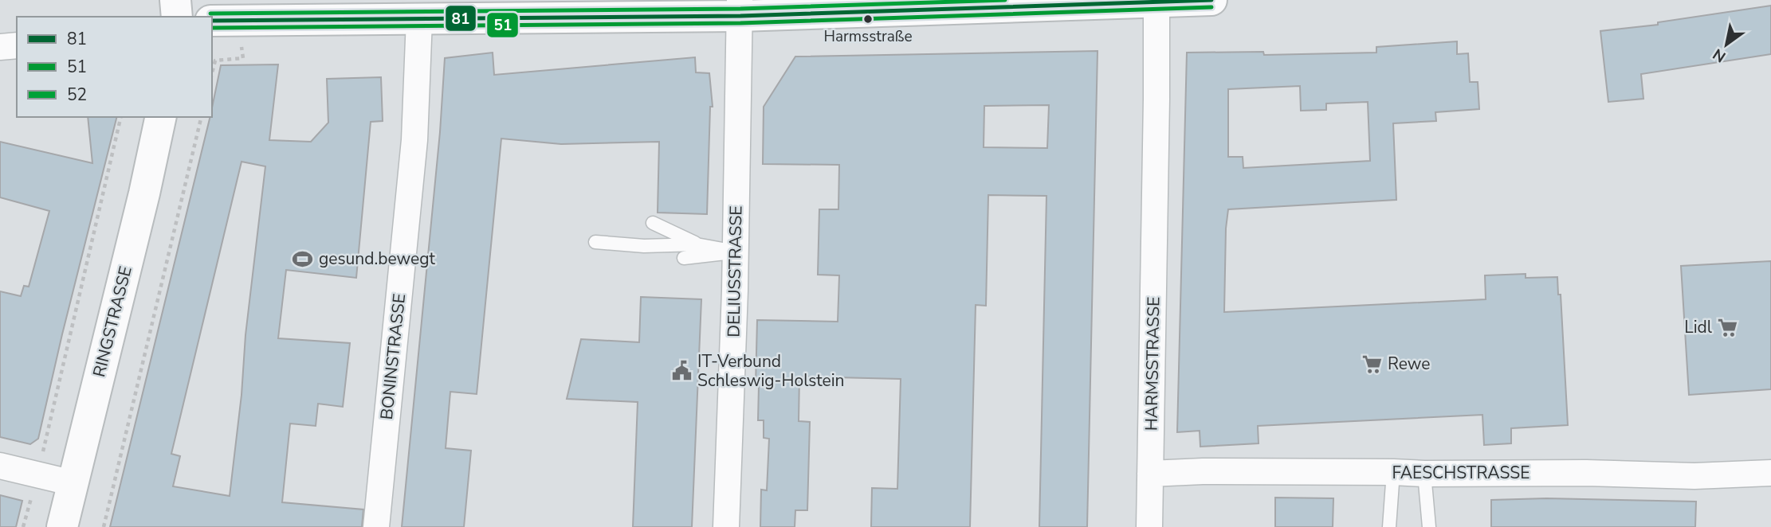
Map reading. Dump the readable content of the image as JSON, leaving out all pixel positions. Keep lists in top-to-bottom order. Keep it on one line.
{"streets":{"street":["DELIUSSTRASSE","RINGSTRASSE","BONINSTRASSE","HARMSSTRASSE","FAESCHSTRASSE"]},"crossings":[["HARMSSTRASSE","FAESCHSTRASSE"]],"places":{"other":["Harmsstraße"],"sports":["gesund.bewegt"],"supermarket":["Lidl","Rewe"],"public building":["IT-Verbund Schleswig-Holstein"]},"lines":["transit line 81","transit line 52","transit line 51"],"legend":["81","51","52"],"north":"bottom left"}
